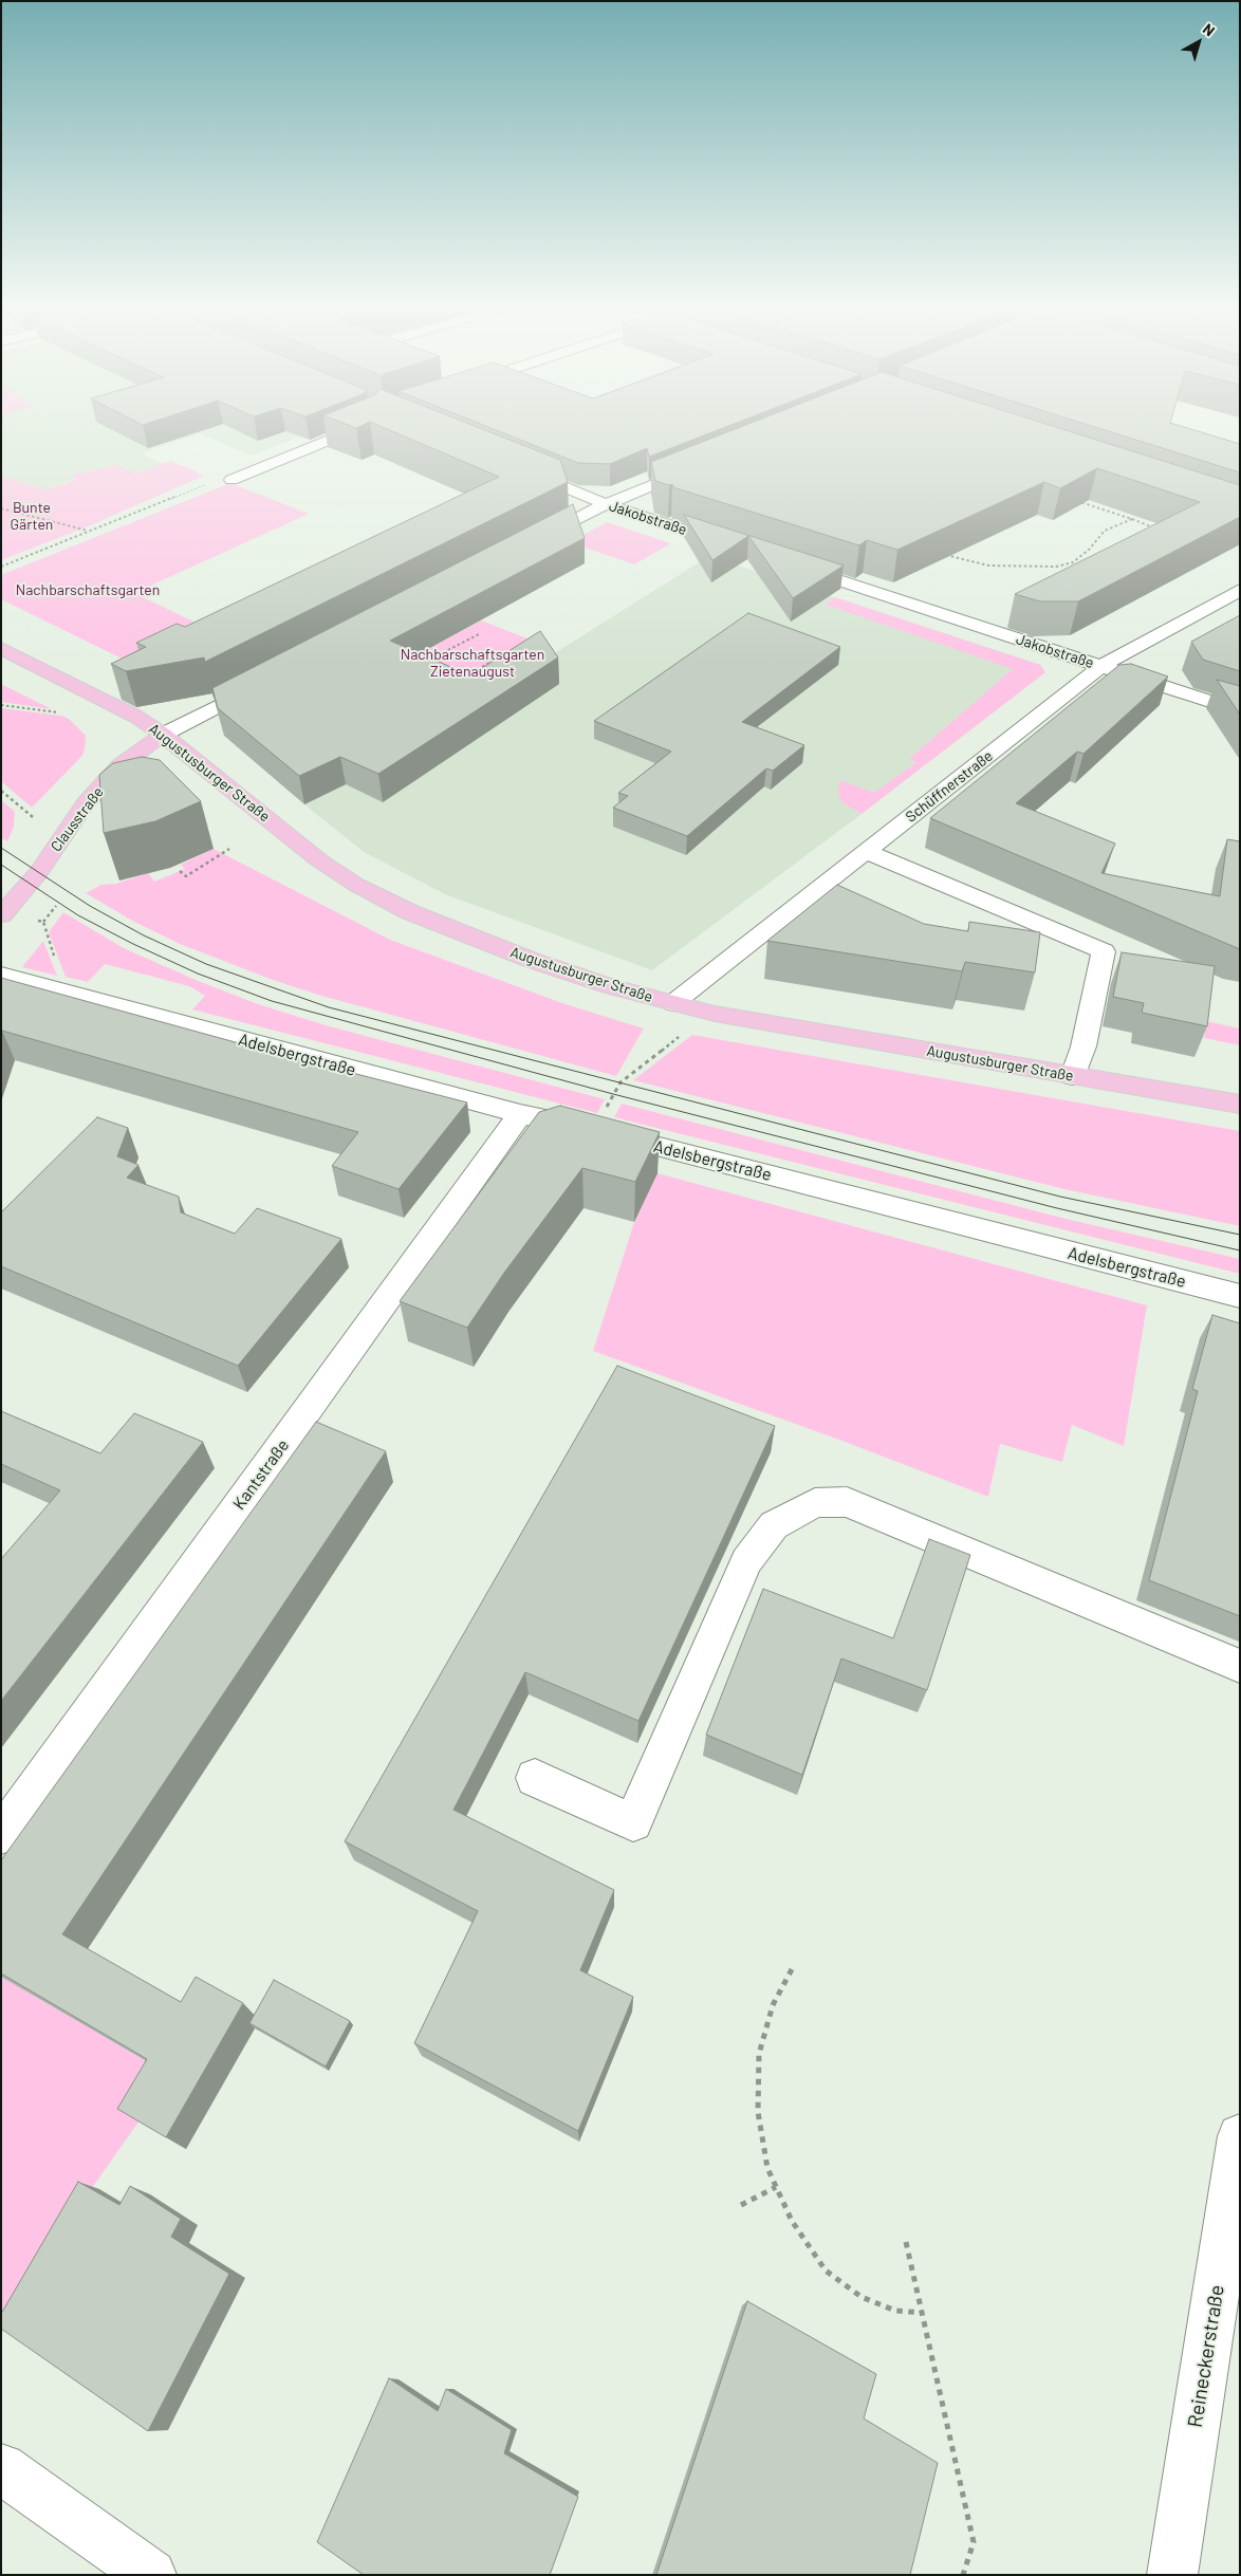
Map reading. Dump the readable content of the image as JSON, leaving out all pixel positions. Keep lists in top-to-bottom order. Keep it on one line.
{"streets":{"main road":["Augustusburger Straße","Clausstraße"],"street":["Jakobstraße","Schüffnerstraße","Adelsbergstraße","Kantstraße","Reineckerstraße"]},"crossings":[["Jakobstraße","Schüffnerstraße"],["Augustusburger Straße","Schüffnerstraße"],["Augustusburger Straße","Clausstraße"],["Adelsbergstraße","Kantstraße"]],"parks":["Bunte Gärten","Nachbarschaftsgarten","Nachbarschaftsgarten Zietenaugust"],"north":"top right"}
